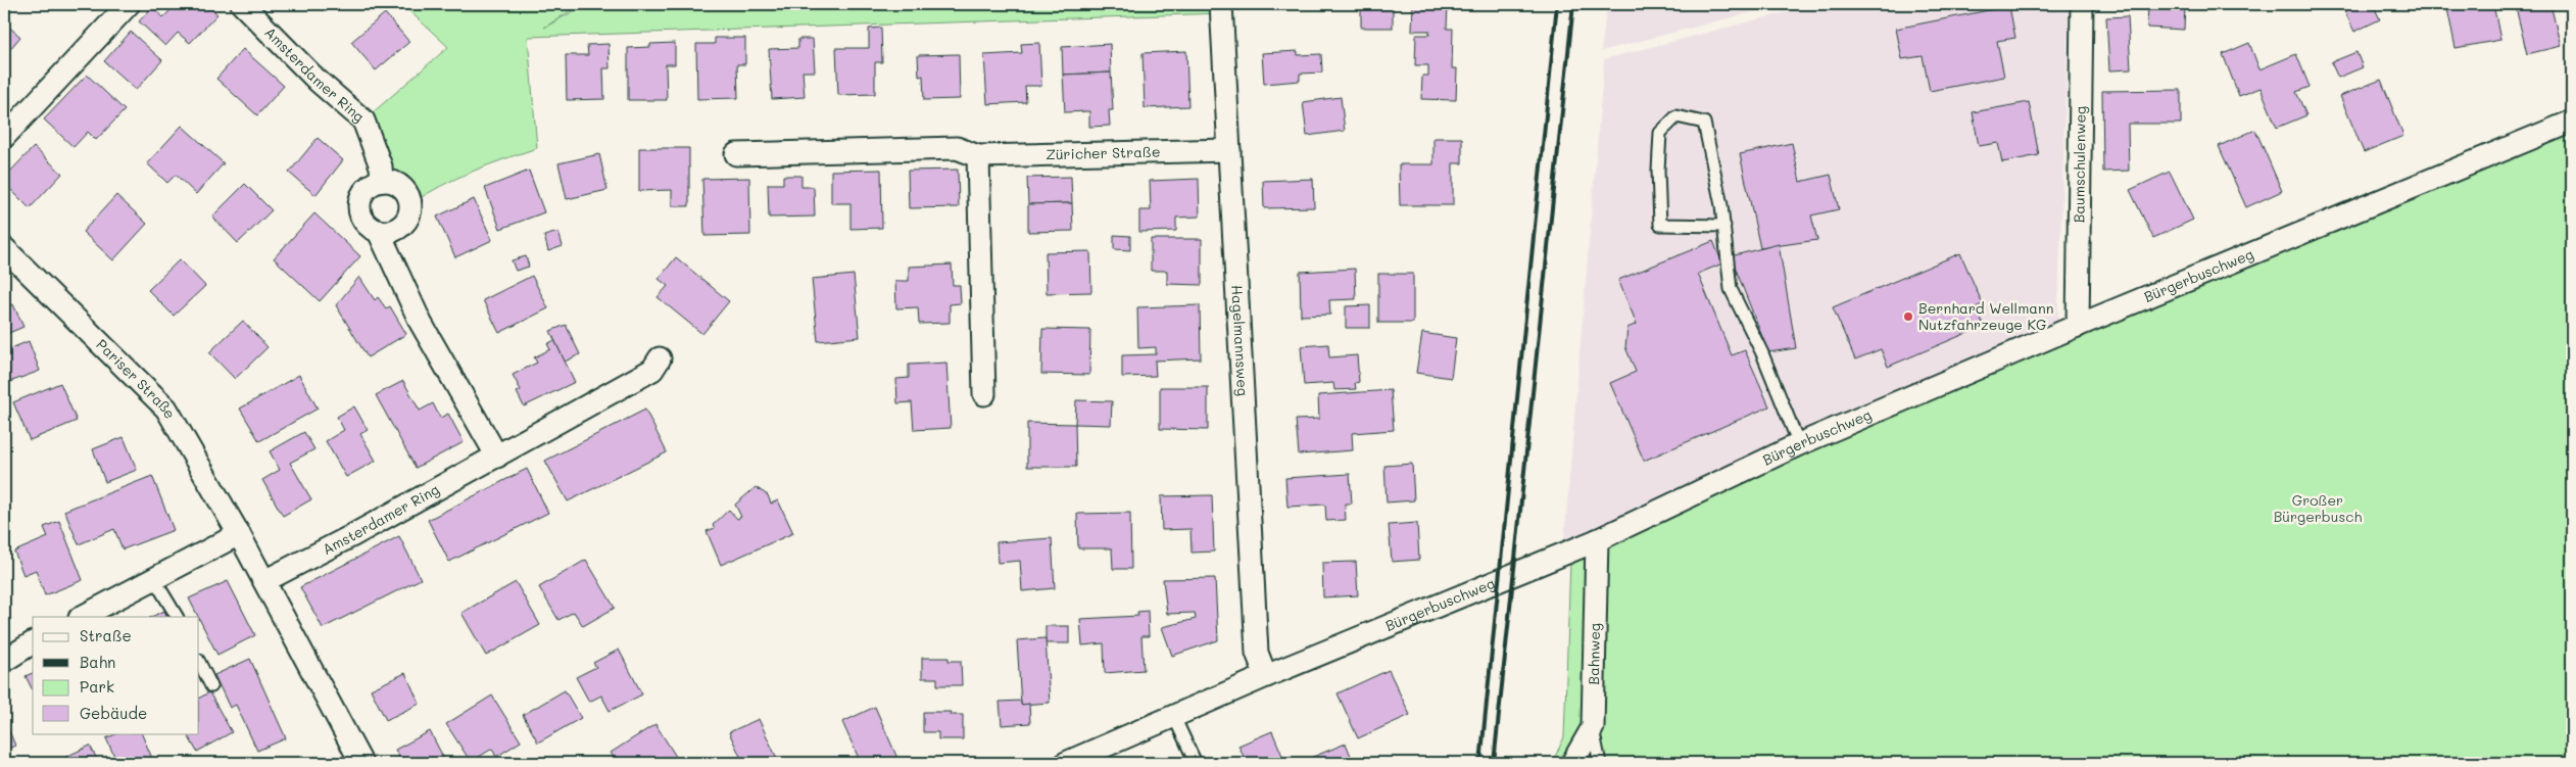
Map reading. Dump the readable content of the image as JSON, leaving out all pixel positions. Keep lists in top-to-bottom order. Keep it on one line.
{"streets":{"street":["Amsterdamer Ring","Züricher Straße","Baumschulenweg","Bürgerbuschweg","Hagelmannsweg","Pariser Straße","Bahnweg"]},"crossings":[["Amsterdamer Ring","Pariser Straße"],["Züricher Straße","Hagelmannsweg"],["Baumschulenweg","Bürgerbuschweg"],["Bürgerbuschweg","Hagelmannsweg"],["Bürgerbuschweg","Bahnweg"]],"parks":["Großer Bürgerbusch"],"places":["Bernhard Wellmann Nutzfahrzeuge KG"],"legend":["Straße","Bahn","Park","Gebäude"]}
